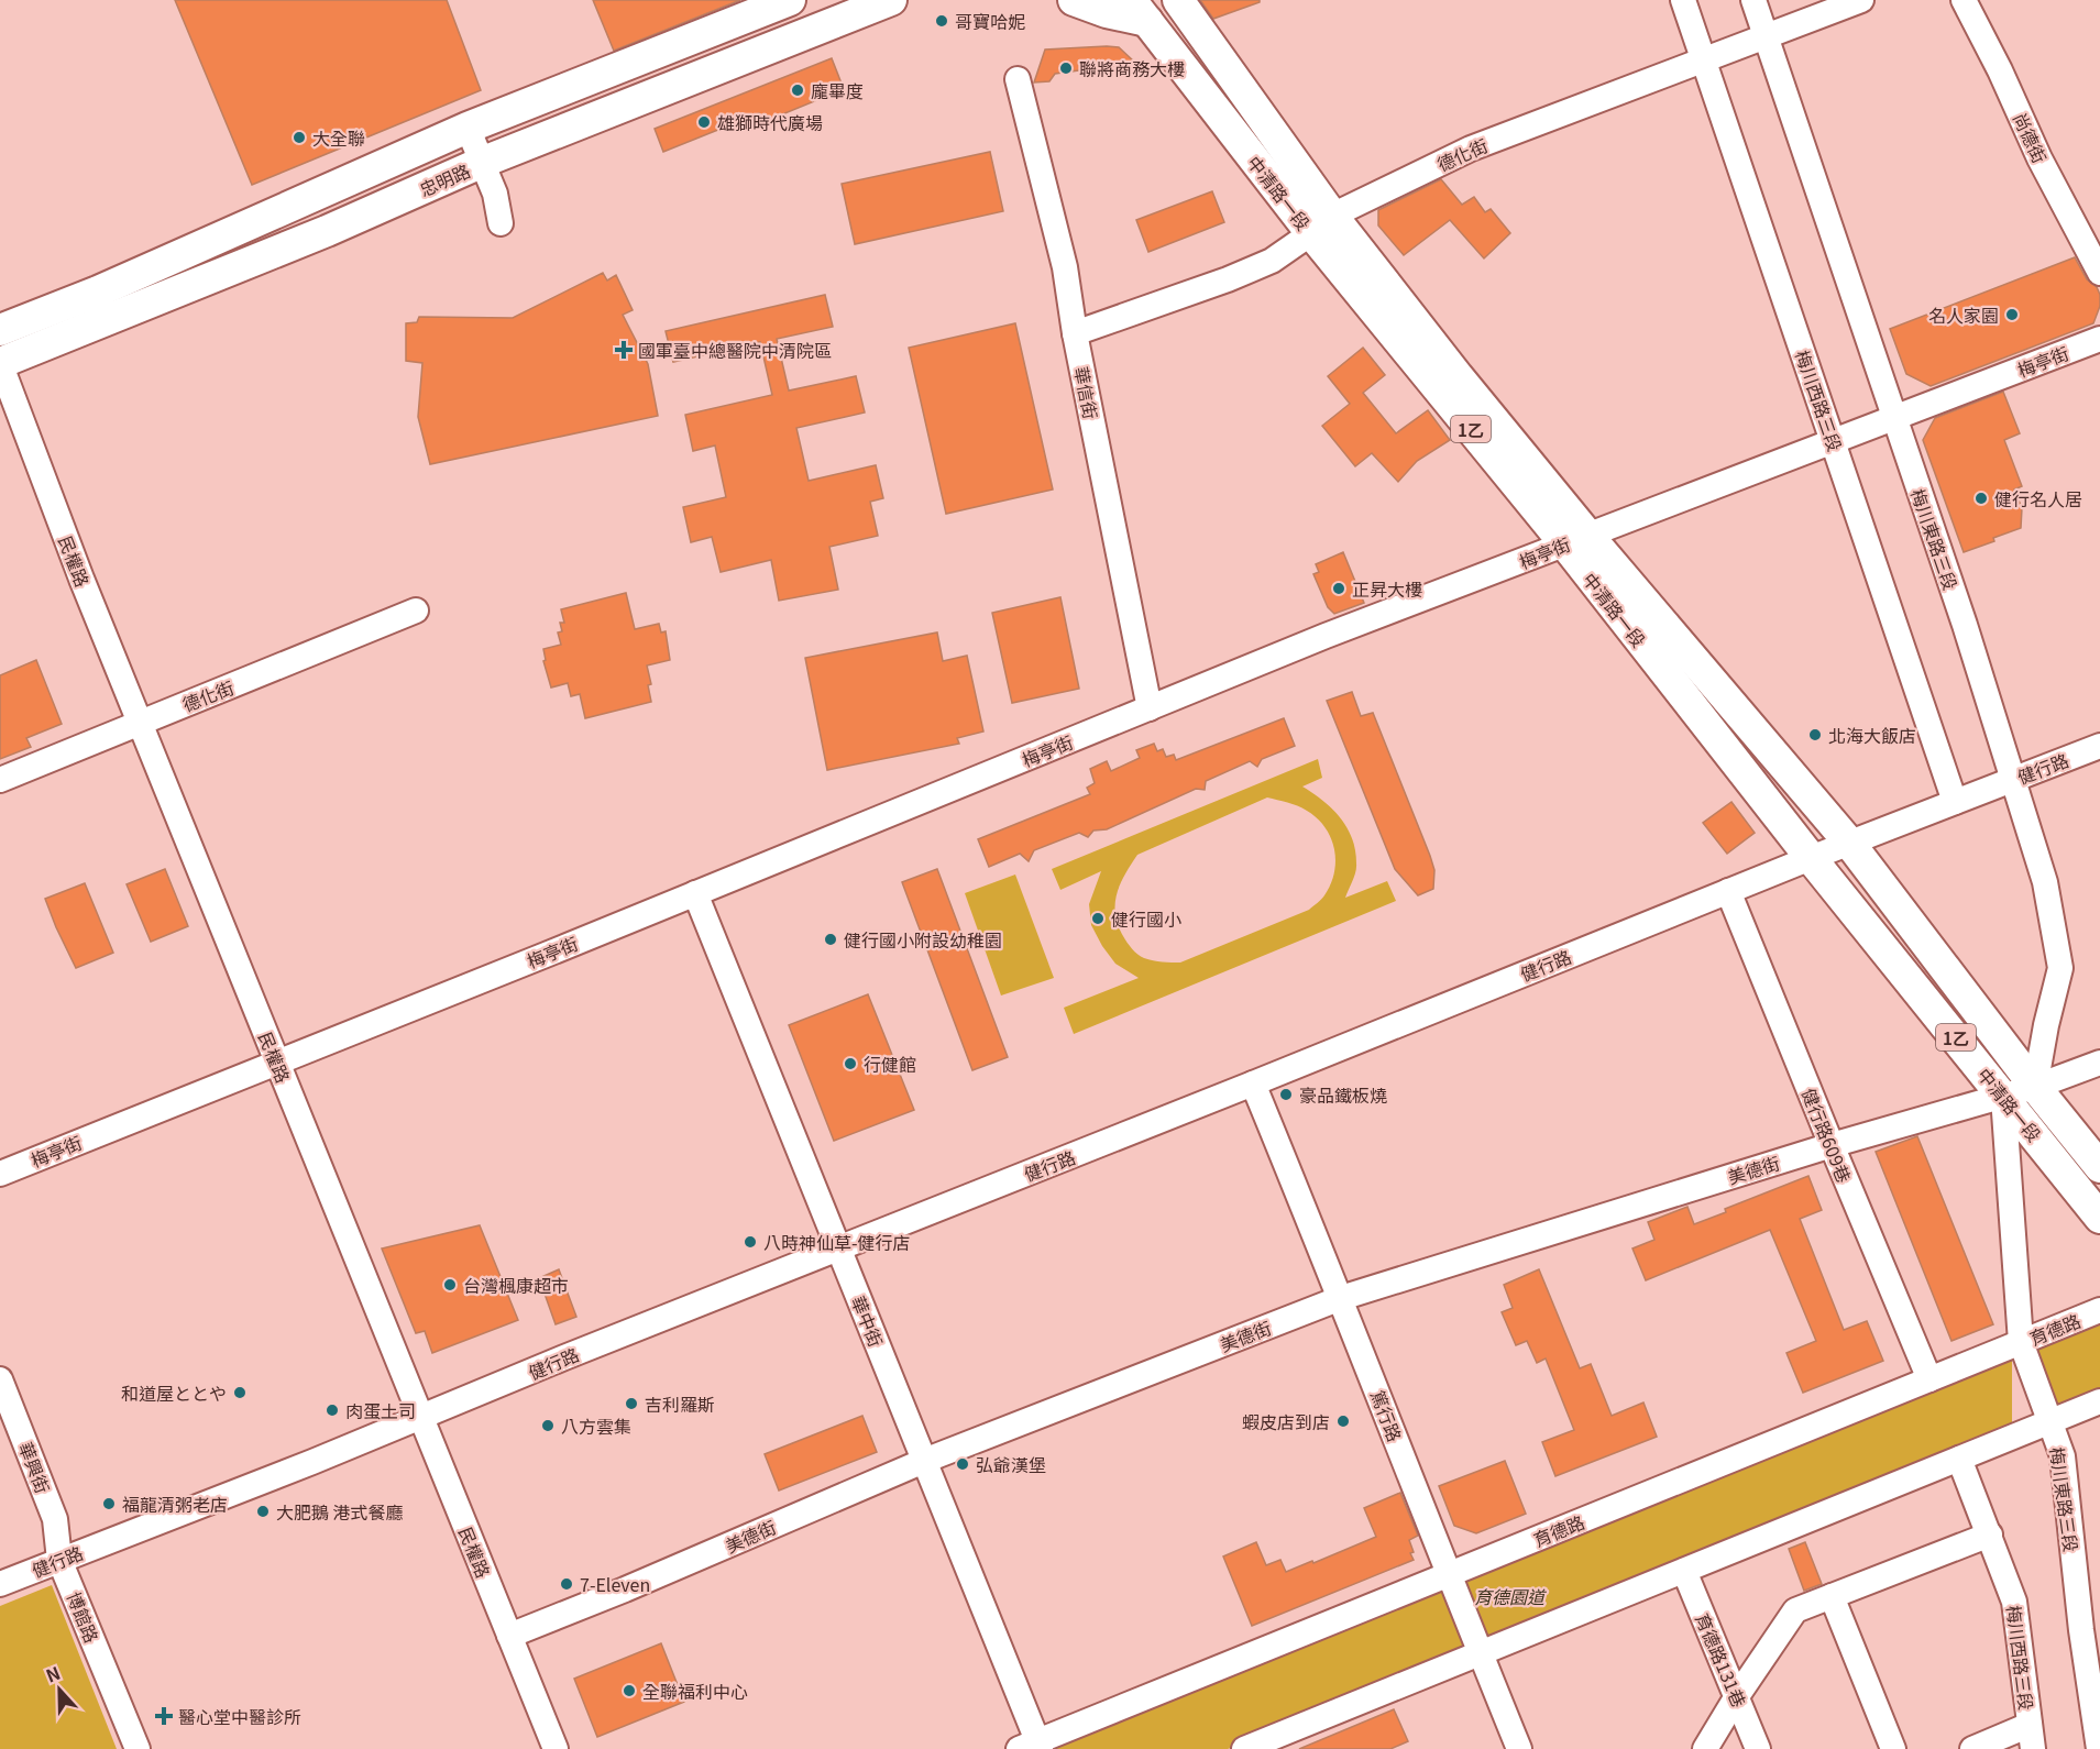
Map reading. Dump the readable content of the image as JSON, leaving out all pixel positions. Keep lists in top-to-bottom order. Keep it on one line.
{"streets":{"main road":["忠明路","中清路一段","1乙"],"street":["尚德街","德化街","梅亭街","華信街","梅川西路三段","梅川東路三段","民權路","健行路","健行路609巷","美德街","華中街","育德路","篤行路","華興街","博館路","育德路131巷"]},"crossings":[["德化街","中清路一段"],["德化街","華信街"],["德化街","梅川西路三段"],["德化街","梅川東路三段"],["德化街","民權路"],["忠明路","民權路"],["中清路一段","梅亭街"],["中清路一段","梅川東路三段"],["中清路一段","健行路"],["中清路一段","美德街"],["梅亭街","華信街"],["梅亭街","梅川西路三段"],["梅亭街","梅川東路三段"],["梅亭街","民權路"],["梅亭街","華中街"],["梅川西路三段","健行路"],["梅川東路三段","健行路"],["梅川東路三段","美德街"],["梅川東路三段","育德路"],["民權路","健行路"],["民權路","美德街"],["健行路","健行路609巷"],["健行路","華中街"],["健行路","篤行路"],["健行路","華興街"],["健行路","博館路"],["健行路609巷","美德街"],["健行路609巷","育德路"],["美德街","華中街"],["美德街","篤行路"],["華中街","育德路"],["育德路","篤行路"],["華興街","博館路"]],"parks":["育德園道"],"places":{"other":["哥寶哈妮","聯將商務大樓","龐畢度","雄獅時代廣場","大全聯","名人家園","健行名人居","正昇大樓","北海大飯店","健行國小","健行國小附設幼稚園","行健館","豪品鐵板燒","八時神仙草-健行店","台灣楓康超市","和道屋ととや","吉利羅斯","肉蛋土司","蝦皮店到店","八方雲集","弘爺漢堡","福龍清粥老店","大肥鵝 港式餐廳","7-Eleven","全聯福利中心"],"health":["國軍臺中總醫院中清院區","醫心堂中醫診所"]},"north":"top"}
